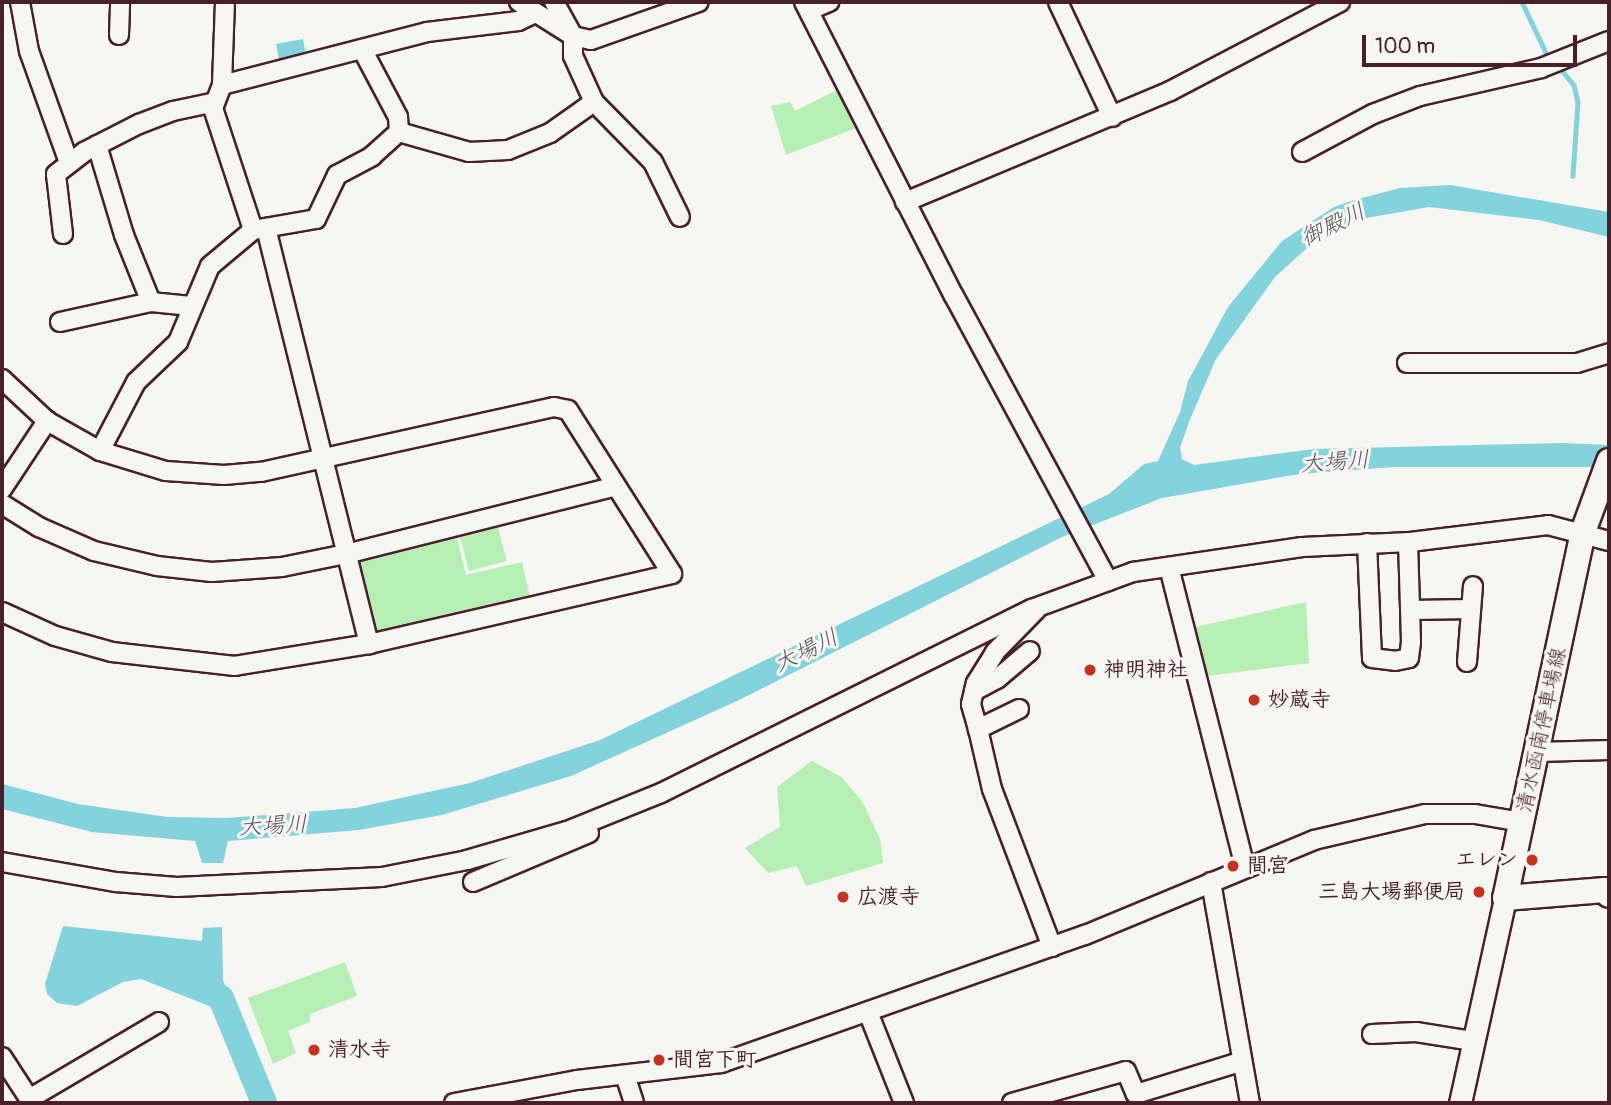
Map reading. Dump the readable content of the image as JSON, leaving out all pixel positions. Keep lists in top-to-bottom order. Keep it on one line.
{"streets":{"main road":["清水函南停車場線"]},"water":["御殿川","大場川"],"places":["神明神社","妙蔵寺","エレン","間宮","三島大場郵便局","広渡寺","清水寺","間宮下町"],"scale_bar":"100 m"}
